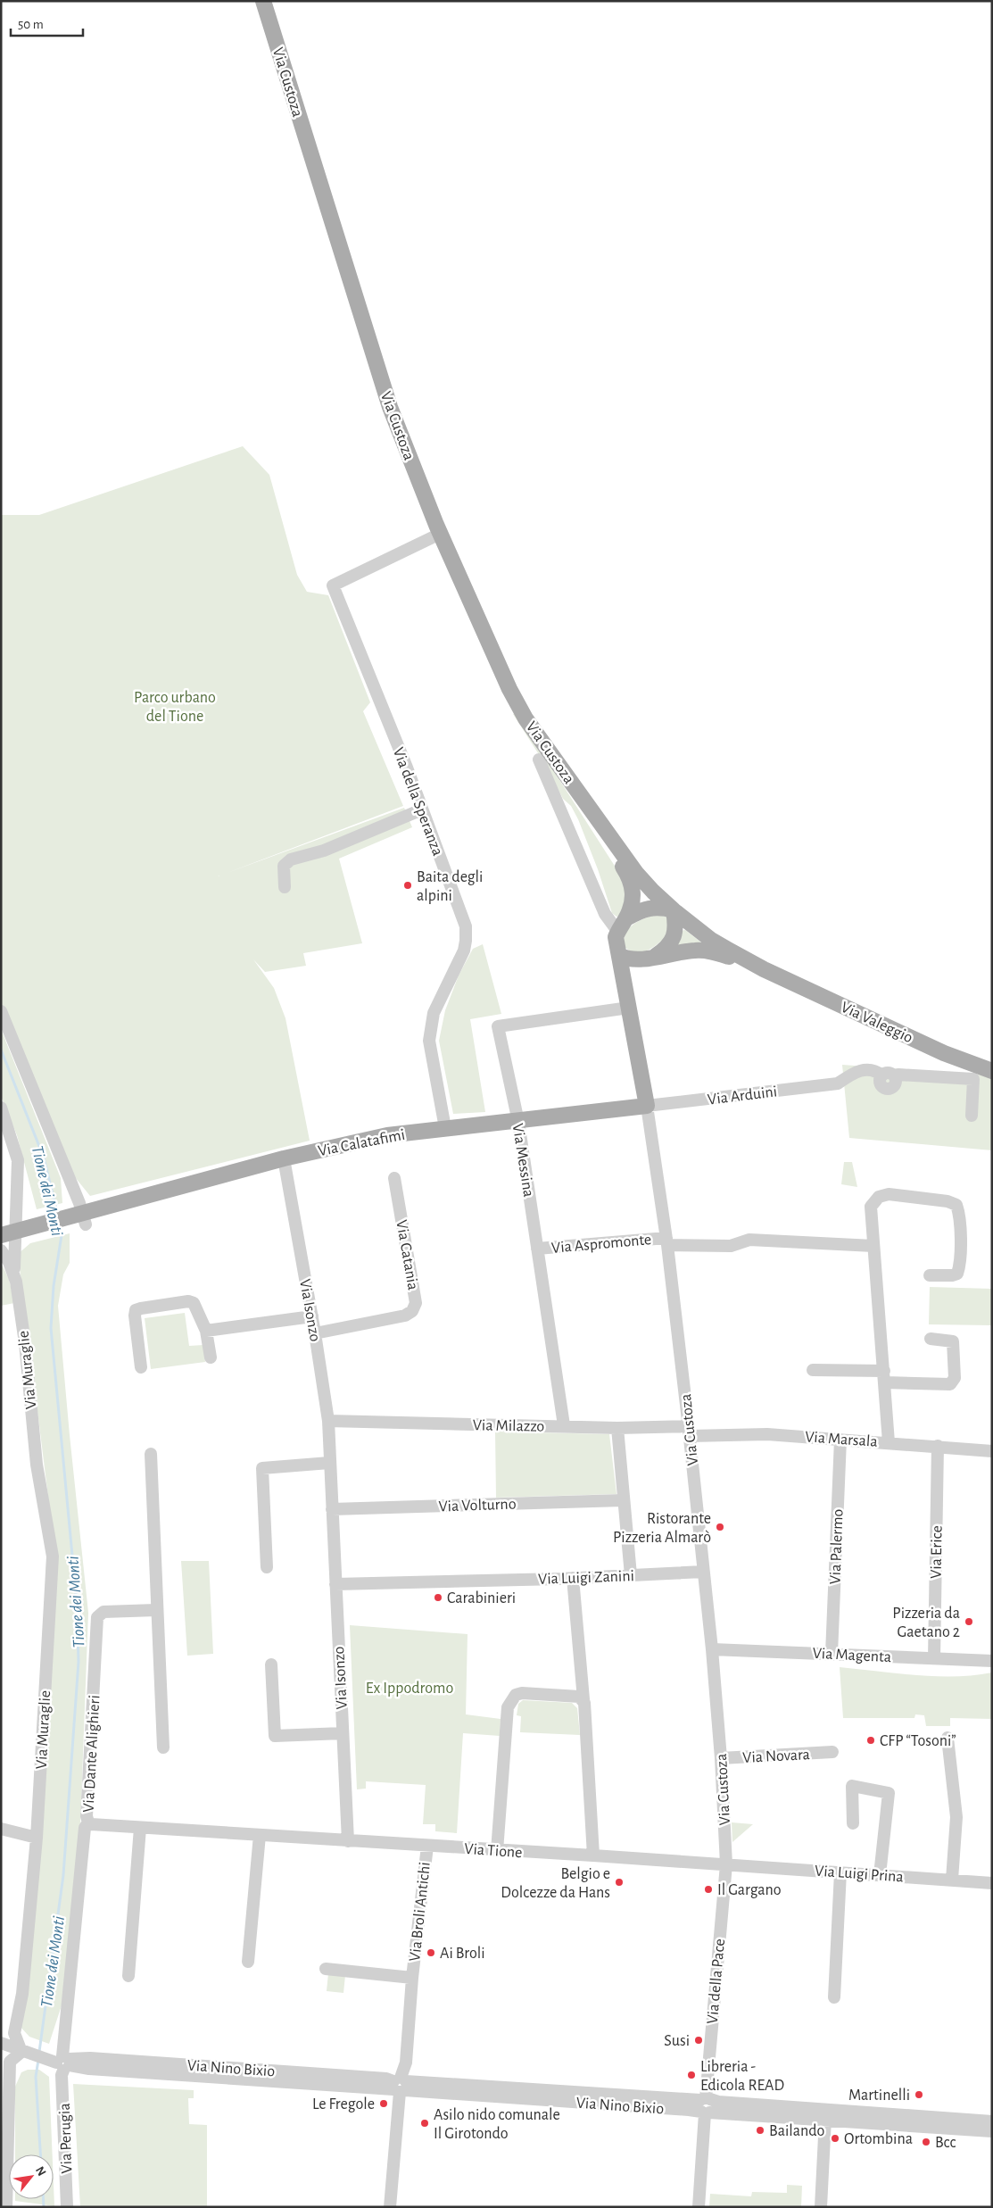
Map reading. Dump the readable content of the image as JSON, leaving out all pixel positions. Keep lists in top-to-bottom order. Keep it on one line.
{"streets":{"main road":["Via Custoza","Via Valeggio","Via Calatafimi"],"street":["Via della Speranza","Via Arduini","Via Messina","Via Aspromonte","Via Catania","Via Isonzo","Via Muraglie","Via Milazzo","Via Marsala","Via Volturno","Via Palermo","Via Erice","Via Luigi Zanini","Via Magenta","Via Dante Alighieri","Via Novara","Via Tione","Via Luigi Prina","Via Broli Antichi","Via della Pace","Via Nino Bixio","Via Perugia"]},"crossings":[["Via Custoza","Via Valeggio"],["Via Custoza","Via Arduini"],["Via Custoza","Via Calatafimi"],["Via Custoza","Via Messina"],["Via Custoza","Via Aspromonte"],["Via Custoza","Via Milazzo"],["Via Custoza","Via Marsala"],["Via Custoza","Via Luigi Zanini"],["Via Custoza","Via Magenta"],["Via Custoza","Via Novara"],["Via Custoza","Via Tione"],["Via Custoza","Via Luigi Prina"],["Via Custoza","Via della Pace"],["Via della Speranza","Via Calatafimi"],["Via Arduini","Via Calatafimi"],["Via Calatafimi","Via Messina"],["Via Calatafimi","Via Isonzo"],["Via Messina","Via Aspromonte"],["Via Messina","Via Milazzo"],["Via Catania","Via Isonzo"],["Via Isonzo","Via Milazzo"],["Via Isonzo","Via Volturno"],["Via Isonzo","Via Luigi Zanini"],["Via Isonzo","Via Tione"],["Via Muraglie","Via Nino Bixio"],["Via Milazzo","Via Marsala"],["Via Marsala","Via Palermo"],["Via Marsala","Via Erice"],["Via Palermo","Via Magenta"],["Via Erice","Via Magenta"],["Via Dante Alighieri","Via Tione"],["Via Dante Alighieri","Via Nino Bixio"],["Via Dante Alighieri","Via Perugia"],["Via Tione","Via Luigi Prina"],["Via Tione","Via Broli Antichi"],["Via Tione","Via della Pace"],["Via Luigi Prina","Via della Pace"],["Via Broli Antichi","Via Nino Bixio"],["Via della Pace","Via Nino Bixio"],["Via Nino Bixio","Via Perugia"]],"water":["Tione dei Monti"],"parks":["Parco urbano del Tione","Ex Ippodromo"],"places":["Baita degli alpini","Ristorante Pizzeria Almarò","Carabinieri","Pizzeria da Gaetano 2","CFP “Tosoni”","Belgio e Dolcezze da Hans","Il Gargano","Ai Broli","Susi","Libreria - Edicola READ","Martinelli","Le Fregole","Asilo nido comunale Il Girotondo","Bailando","Ortombina","Bcc"],"scale_bar":"50 m","north":"top right"}
